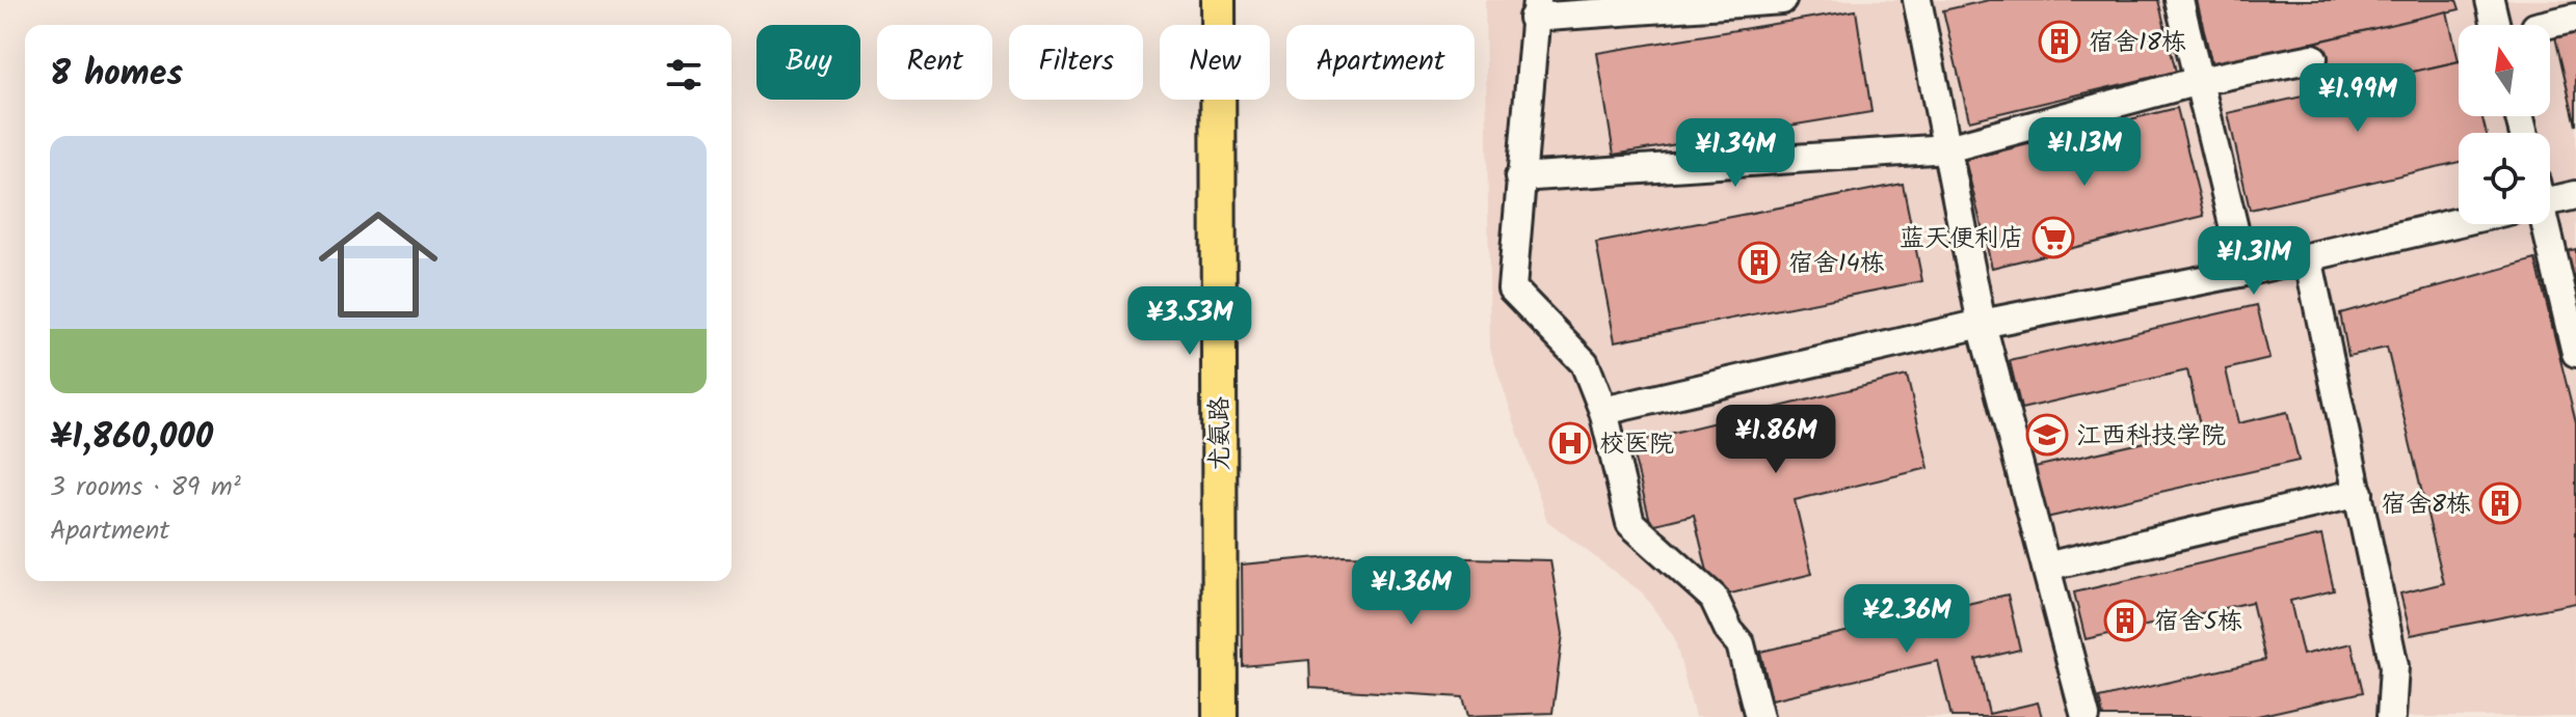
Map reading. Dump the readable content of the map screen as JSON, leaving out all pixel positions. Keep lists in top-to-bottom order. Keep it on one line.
{"streets":{"main road":["尤氨路"]},"places":{"building":["宿舍18栋","宿舍14栋","宿舍8栋","宿舍5栋"],"supermarket":["蓝天便利店"],"school or university":["江西科技学院"],"hospital":["校医院"]},"north":"top","page":{"chip":["Buy","Rent","Filters","New","Apartment"],"heading":"8 homes","price":["¥1.99M","¥1.13M","¥1.34M","¥1.31M","¥3.53M","¥1.86M","¥1.36M","¥2.36M"],"list":[{"name":"¥1,860,000","note":"3 rooms · 89 m² · Apartment"}]}}
